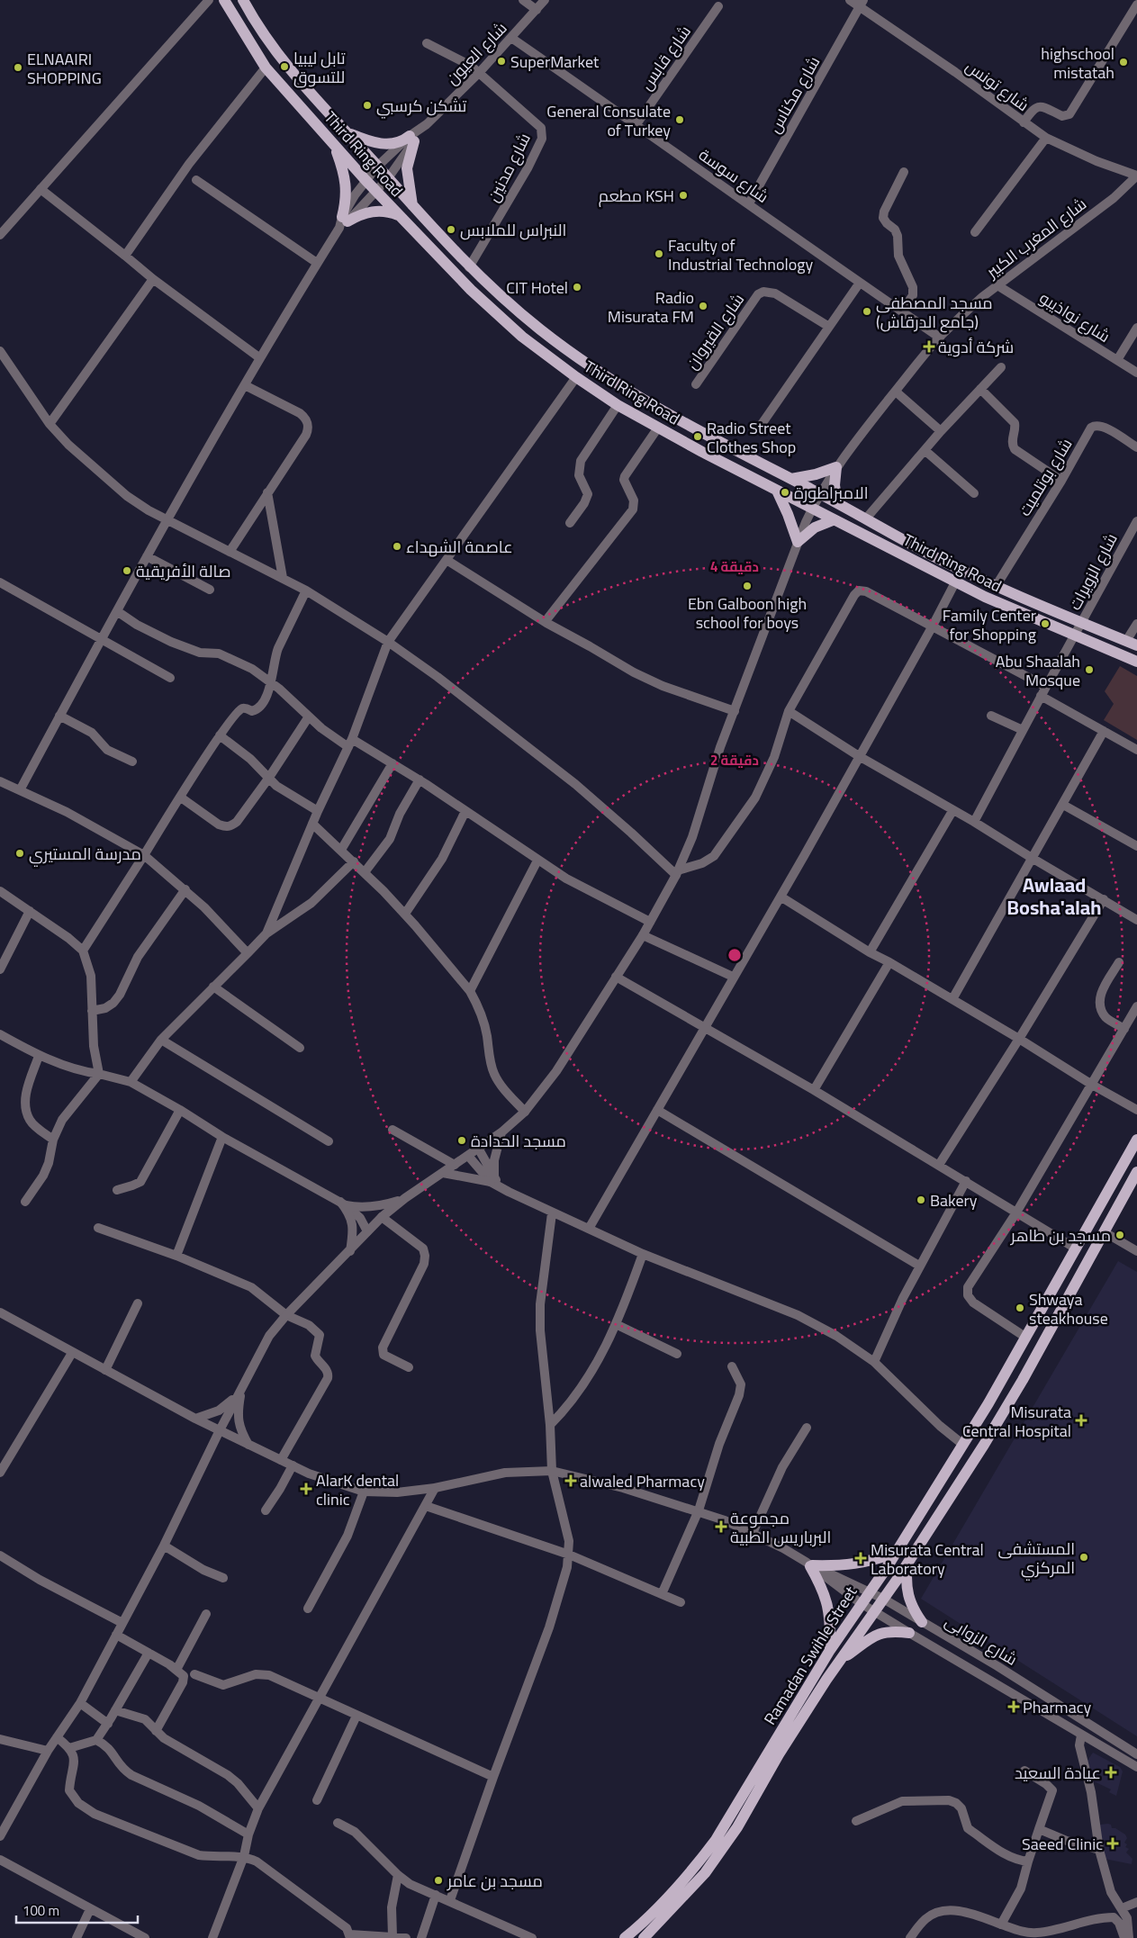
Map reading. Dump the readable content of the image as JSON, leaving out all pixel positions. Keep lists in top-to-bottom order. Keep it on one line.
{"streets":{"main road":["Third Ring Road","Ramadan Swihle Street"],"street":["شارع العيون","شارع قابس","شارع تونس","شارع مكناس","شارع مدنين","شارع سوسة","شارع المغرب الكبير","شارع نواذيبو","شارع القيروان","شارع بوتلميت","شارع الزويرات","شارع الزوابى"]},"crossings":[["شارع العيون","شارع مدنين"],["شارع العيون","شارع سوسة"],["شارع قابس","شارع سوسة"],["شارع تونس","شارع مكناس"],["شارع تونس","شارع المغرب الكبير"],["شارع مكناس","شارع سوسة"],["Third Ring Road","شارع مدنين"],["Third Ring Road","شارع المغرب الكبير"],["Third Ring Road","شارع بوتلميت"],["Third Ring Road","شارع الزويرات"],["شارع سوسة","شارع المغرب الكبير"],["شارع المغرب الكبير","شارع نواذيبو"],["شارع الزوابى","Ramadan Swihle Street"]],"districts":["Awlaad Bosha'alah"],"places":{"other":["SuperMarket","highschool mistatah","تابل ليبيا للتسوق","ELNAAIRI SHOPPING","تشكن كرسبي","General Consulate of Turkey","مطعم KSH","النبراس للملابس","Faculty of Industrial Technology","CIT Hotel","Radio Misurata FM","مسجد المصطفى (جامع الدرقاش)","Radio Street Clothes Shop","الامبراطورة","عاصمة الشهداء","صالة الأفريقية","Ebn Galboon high school for boys","Family Center for Shopping","Abu Shaalah Mosque","مدرسة المستيري","مسجد الحدادة","Bakery","مسجد بن طاهر","Shwaya steakhouse","المستشفى المركزي","مسجد بن عامر"],"health":["شركة أدوية","Misurata Central Hospital","alwaled Pharmacy","AlarK dental clinic","مجموعة البرباريس الطبية","Misurata Central Laboratory","Pharmacy","عيادة السعيد","Saeed Clinic"]},"scale_bar":"100 m","rings":["4 دقيقة","2 دقيقة"]}
